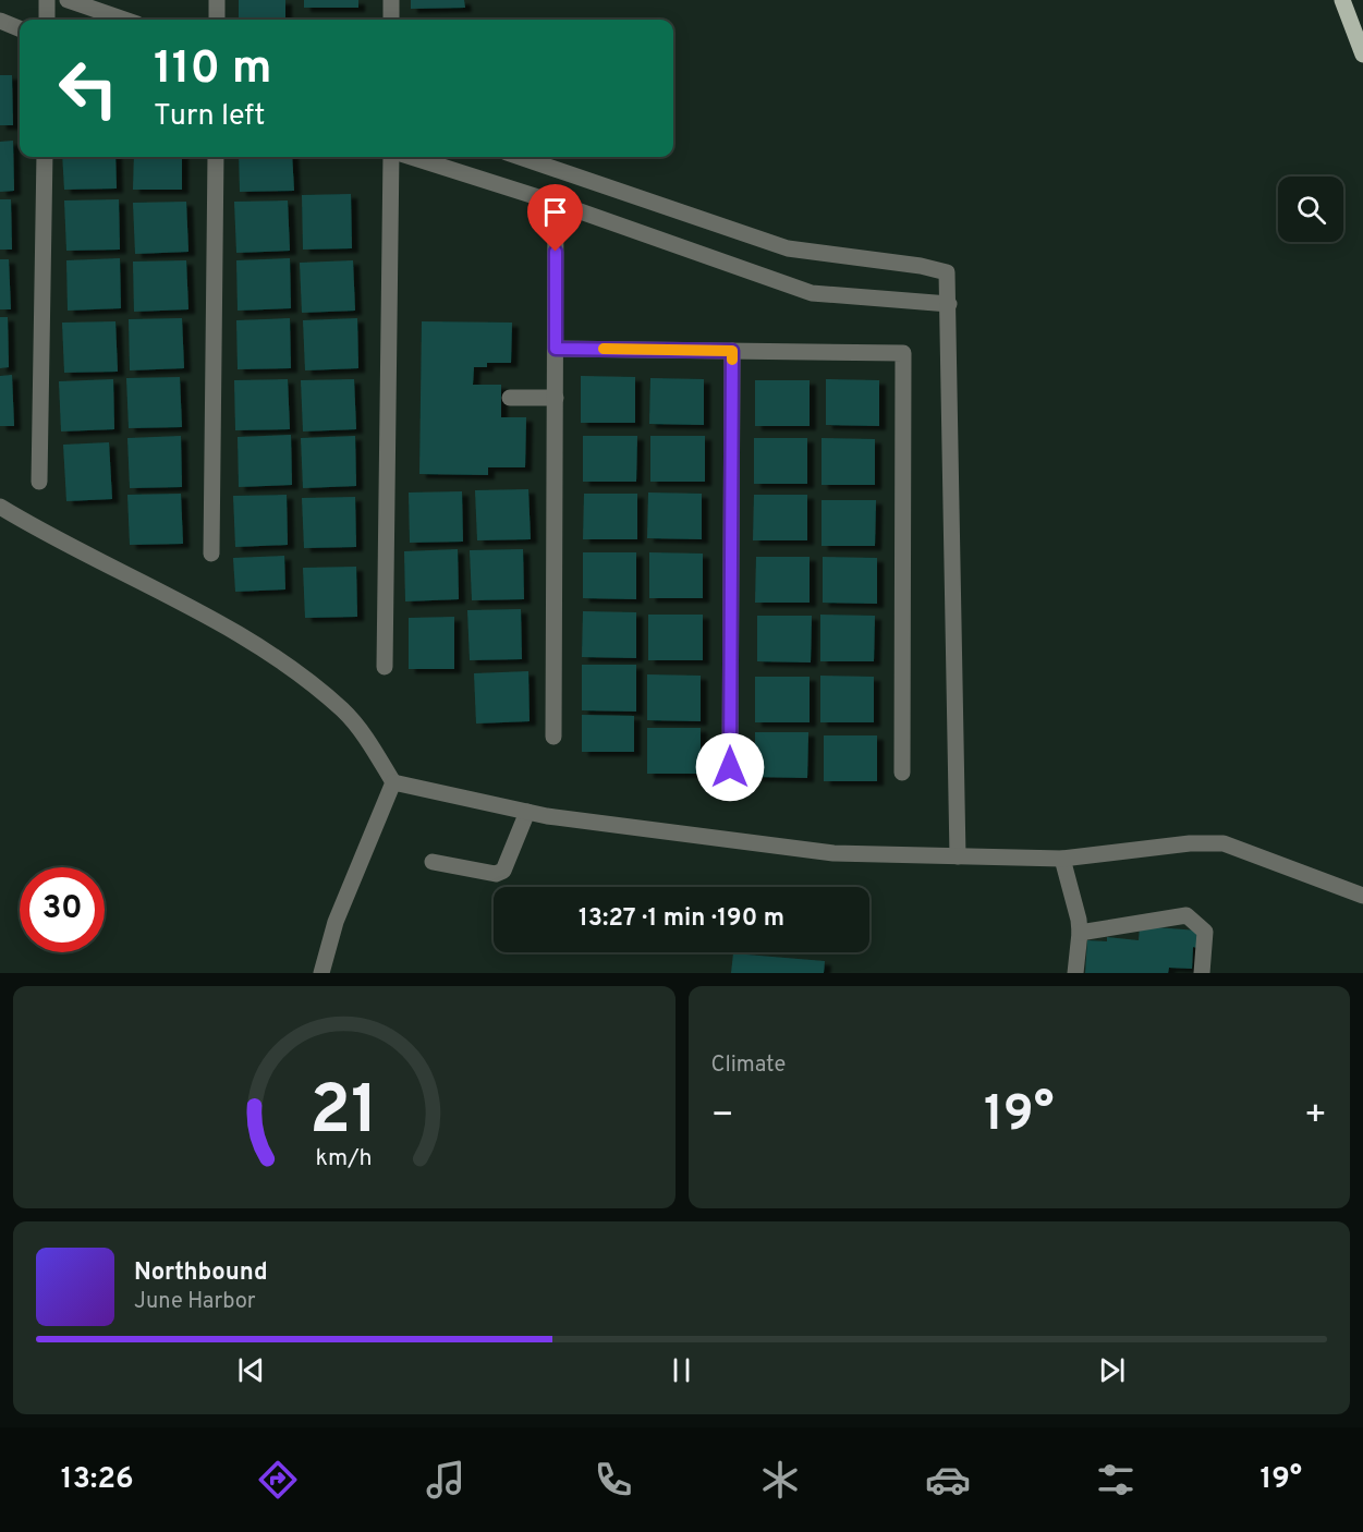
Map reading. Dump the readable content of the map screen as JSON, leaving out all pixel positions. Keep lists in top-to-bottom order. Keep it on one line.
{"page":{"turn":["110 m","Turn left"],"limit":"30","trip":"13:27 · 1 min · 190 m","tile":"Climate","heat":["−","19°","+"],"song":["Northbound","June Harbor"],"tabs":["13:26","19°"],"gauge":["21","km/h"]}}
